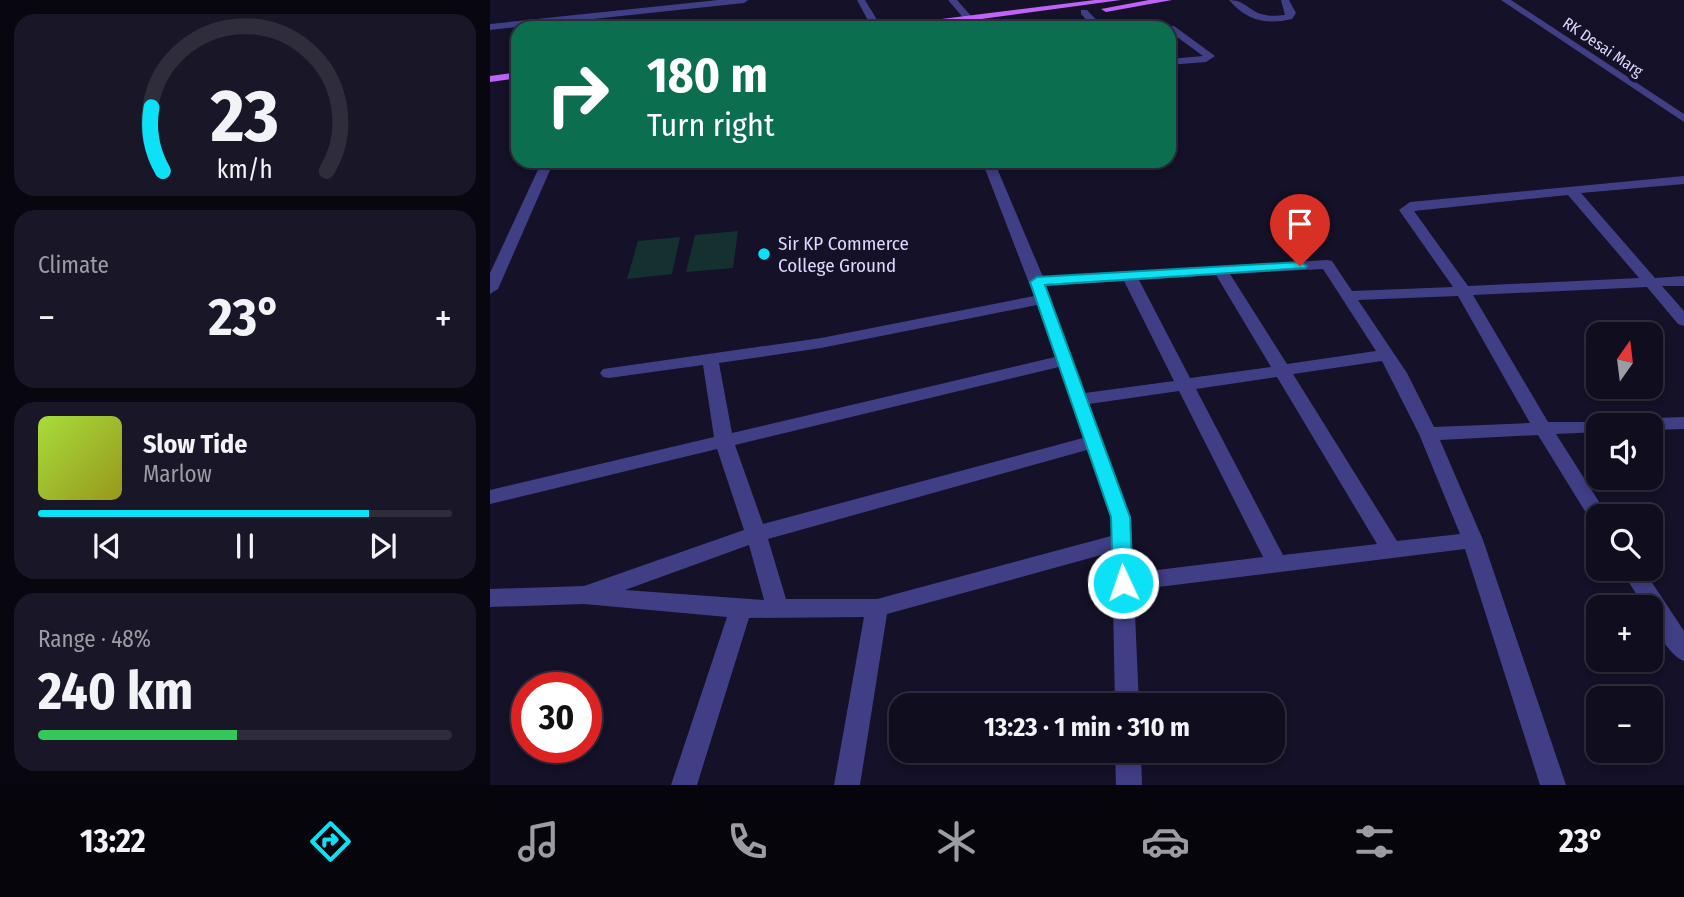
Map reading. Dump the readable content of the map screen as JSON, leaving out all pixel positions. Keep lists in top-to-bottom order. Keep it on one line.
{"streets":{"street":["RK Desai Marg"]},"places":["Sir KP Commerce College Ground"],"north":"top","page":{"turn":["180 m","Turn right"],"tile":["Climate",["Range · 48%","240 km"]],"heat":["−","23°","+"],"map_buttons":["+","−"],"song":["Slow Tide","Marlow"],"limit":"30","trip":"13:23 · 1 min · 310 m","tabs":["13:22","23°"],"gauge":["23","km/h"]}}
